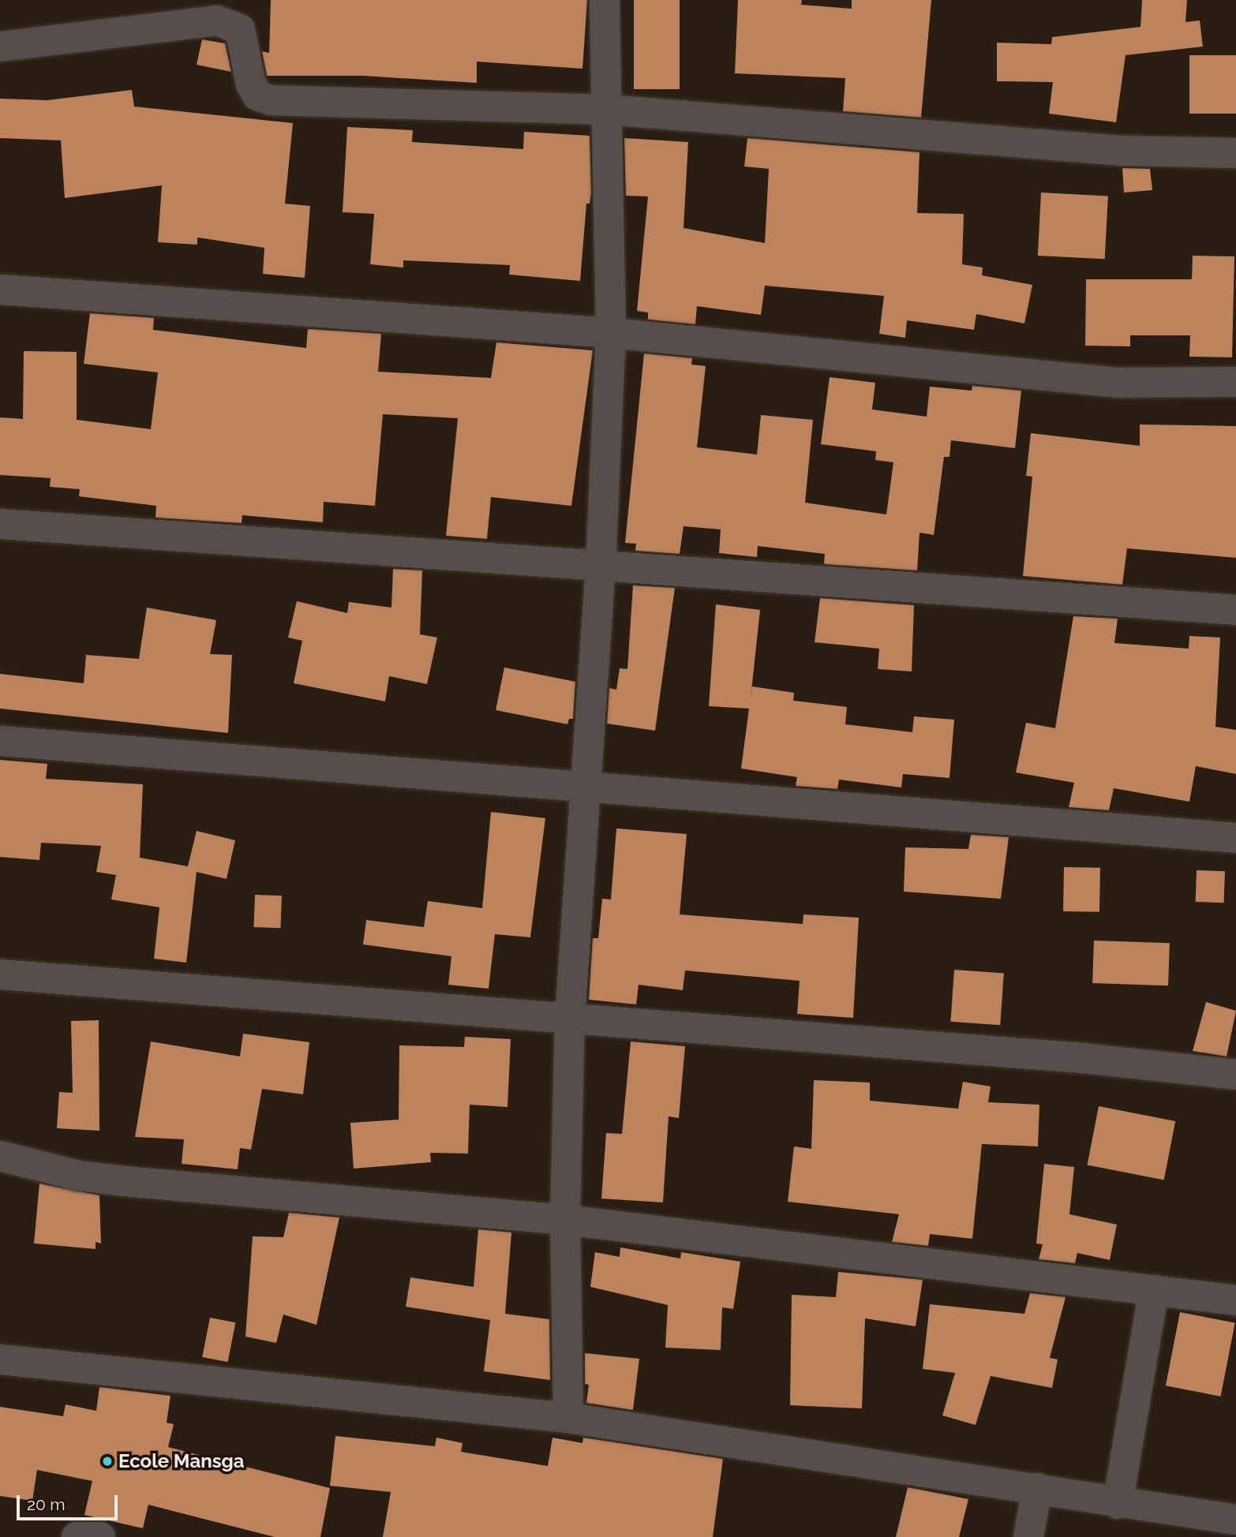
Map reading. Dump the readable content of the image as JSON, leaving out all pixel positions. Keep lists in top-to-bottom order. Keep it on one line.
{"places":["Ecole Mansga"],"scale_bar":"20 m"}
